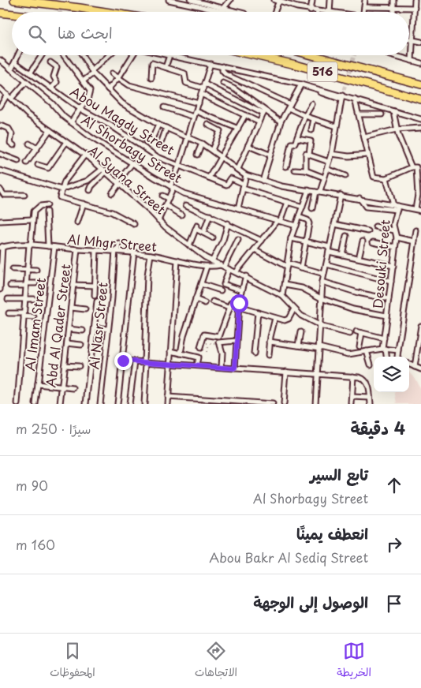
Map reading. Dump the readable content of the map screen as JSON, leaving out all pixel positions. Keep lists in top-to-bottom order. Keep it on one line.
{"streets":{"highway":["516"],"street":["Abou Magdy Street","Al Shorbagy Street","Al Syana Street","Al Mhgr Street","Desouki Street","Al Imam Street","Abd Al Qader Street","Al Nasr Street"]},"crossings":[["Al Syana Street","Al Mhgr Street"],["Al Mhgr Street","Al Imam Street"],["Al Mhgr Street","Abd Al Qader Street"],["Al Mhgr Street","Al Nasr Street"]],"page":{"search":"ابحث هنا","heading":["4 دقيقة","سيرًا · 250 m"],"list":[["تابع السير","Al Shorbagy Street","90 m"],["انعطف يمينًا","Abou Bakr Al Sediq Street","160 m"],"الوصول إلى الوجهة"],"nav":["الخريطة","الاتجاهات","المحفوظات"]}}
